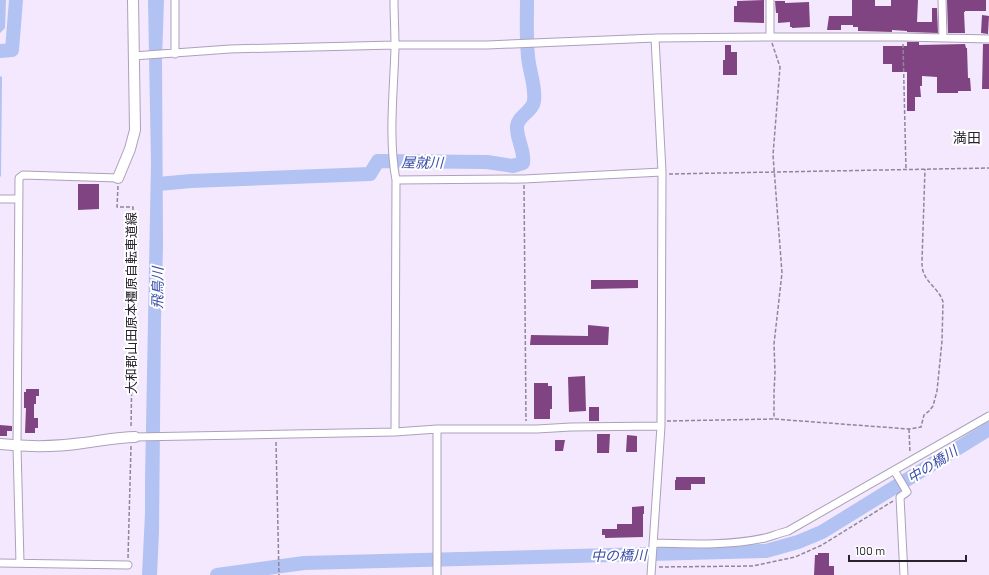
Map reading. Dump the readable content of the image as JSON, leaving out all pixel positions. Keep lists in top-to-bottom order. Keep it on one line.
{"streets":{"path":["大和郡山田原本橿原自転車道線"]},"districts":["満田"],"water":["屋就川","飛鳥川","中の橋川"],"scale_bar":"100 m"}
